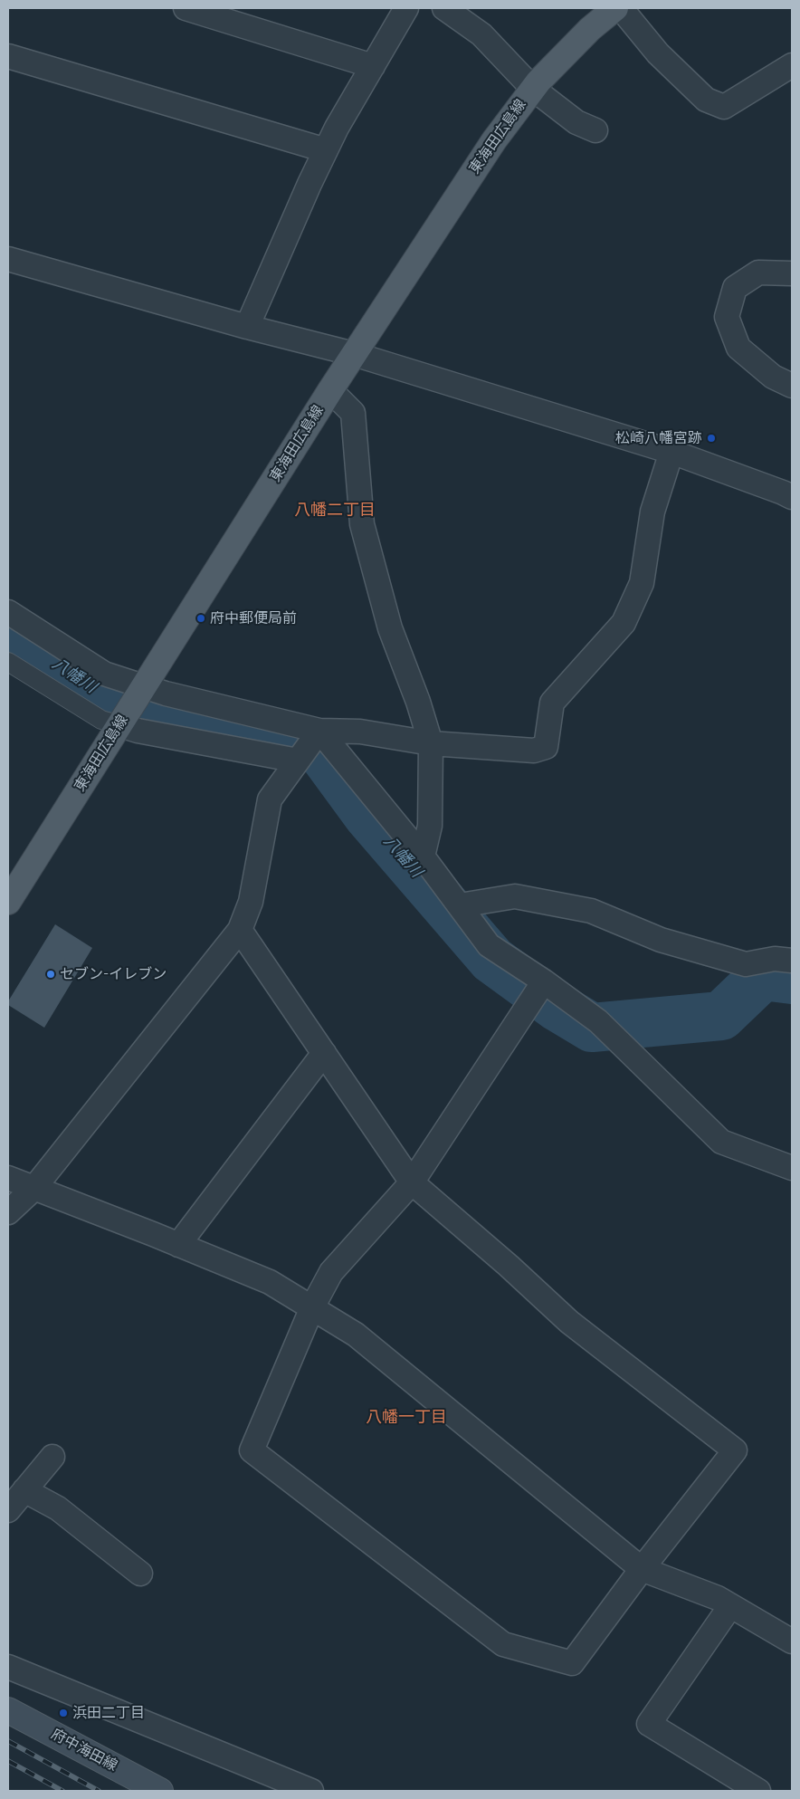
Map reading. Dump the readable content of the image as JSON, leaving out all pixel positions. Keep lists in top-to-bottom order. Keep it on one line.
{"streets":{"main road":["東海田広島線","府中海田線"]},"districts":["八幡二丁目","八幡一丁目"],"water":["八幡川"],"places":["松崎八幡宮跡","府中郵便局前","セブン-イレブン","浜田二丁目"]}
